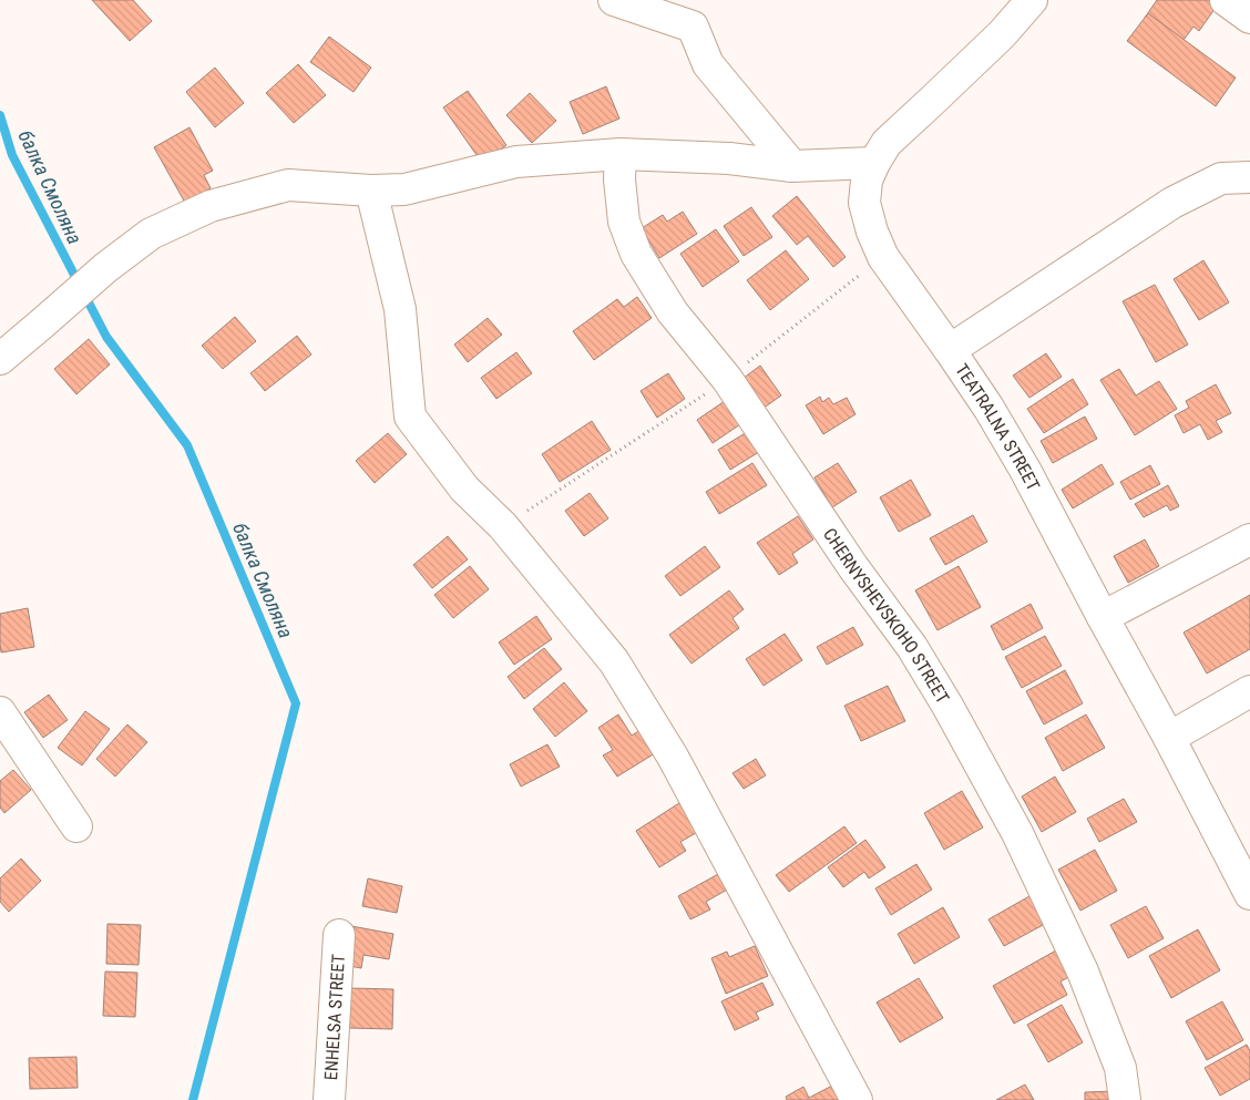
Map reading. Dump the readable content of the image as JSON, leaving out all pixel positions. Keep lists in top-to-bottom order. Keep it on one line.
{"streets":{"street":["TEATRALNA STREET","CHERNYSHEVSKOHO STREET","ENHELSA STREET"]},"water":["балка Смоляна"]}
